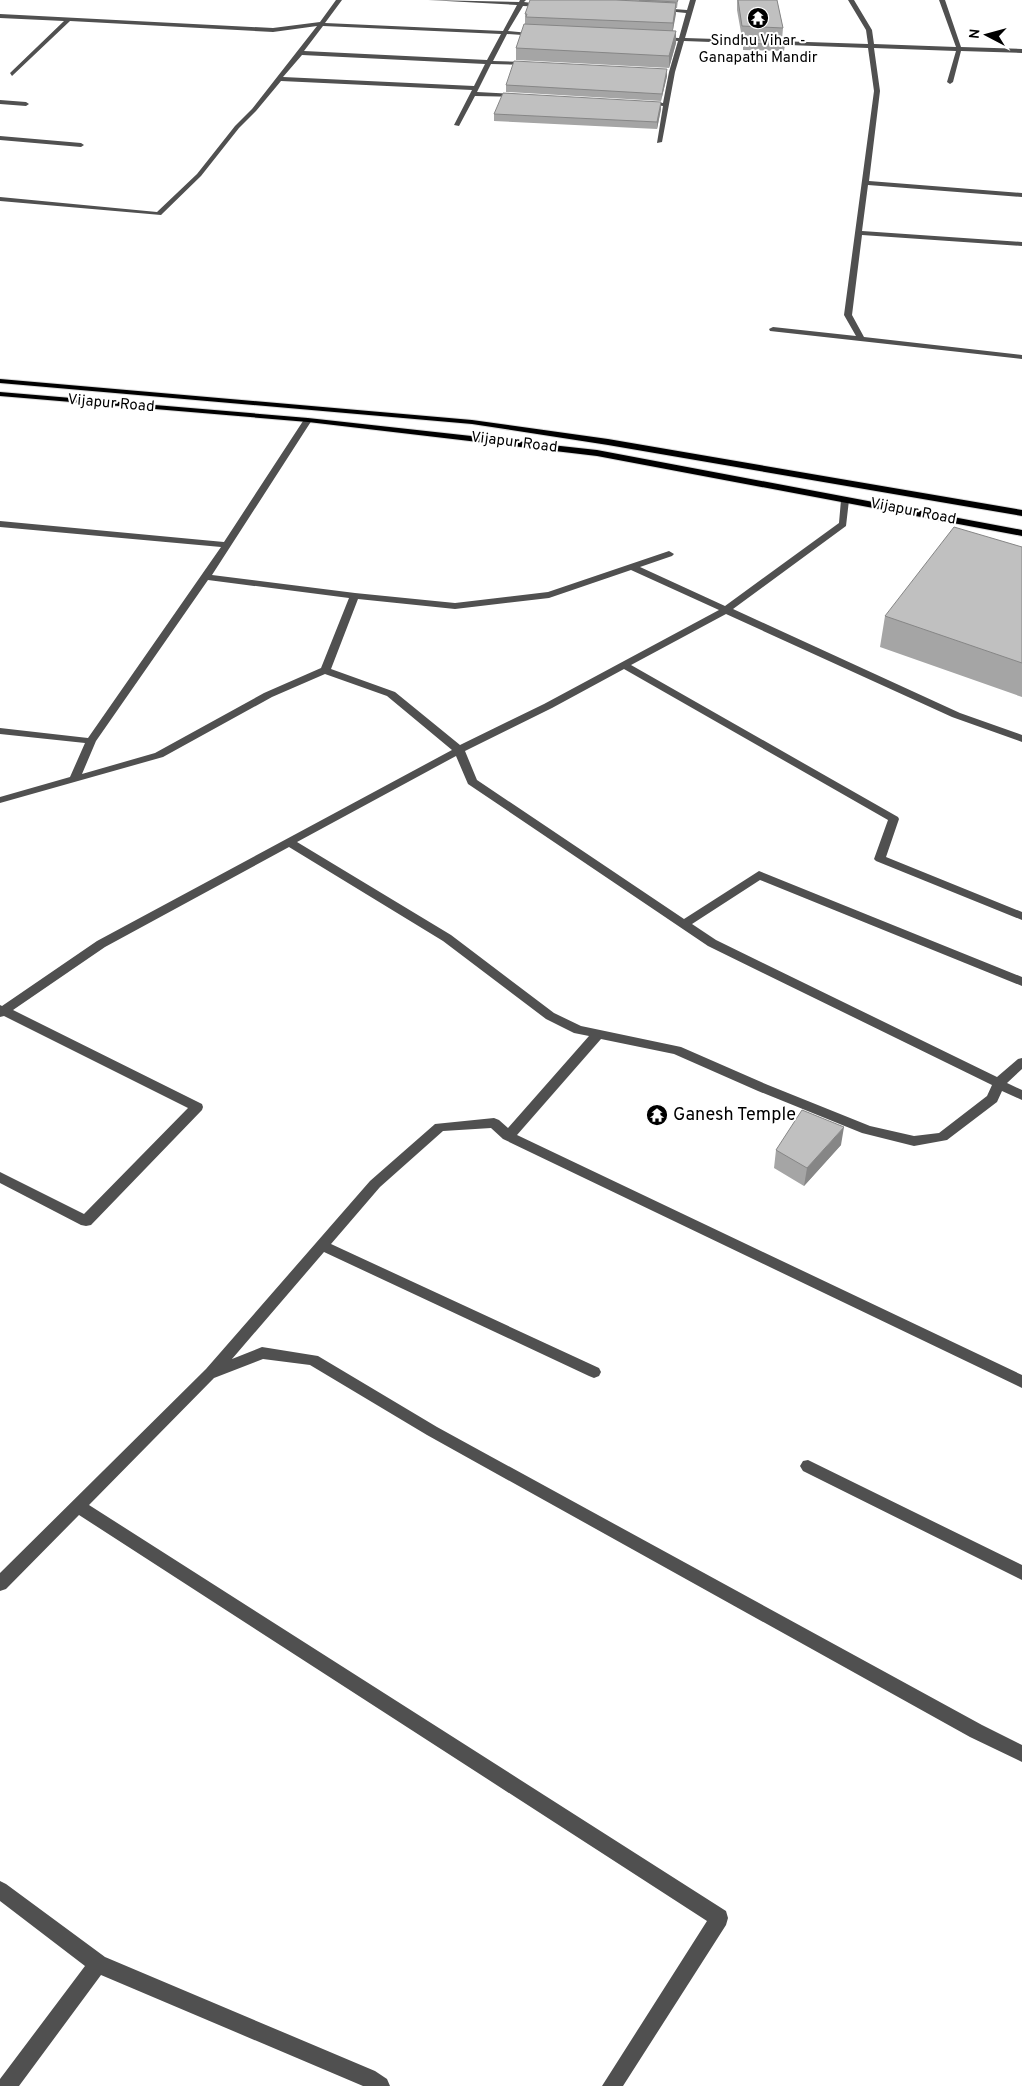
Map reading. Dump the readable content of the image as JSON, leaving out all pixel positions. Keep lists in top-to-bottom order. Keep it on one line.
{"streets":{"main road":["Vijapur Road"]},"places":{"temple":["Sindhu Vihar - Ganapathi Mandir","Ganesh Temple"]},"north":"left"}
